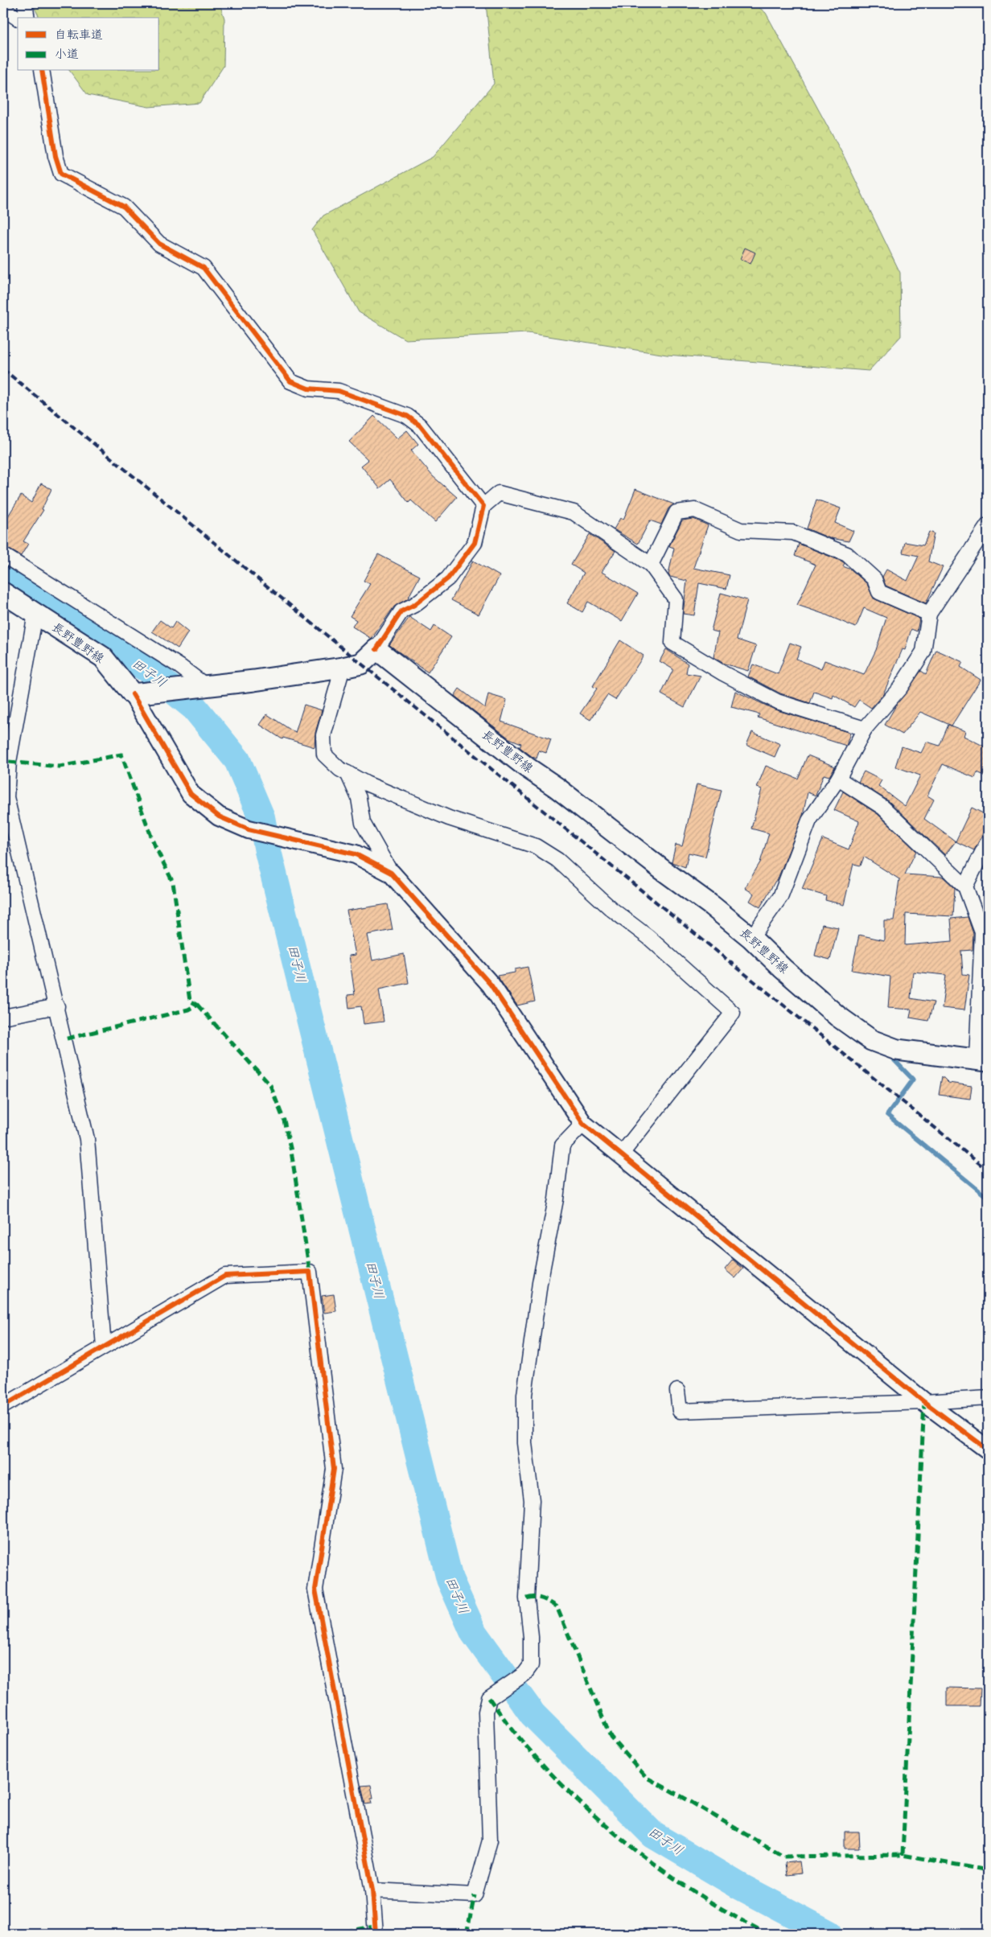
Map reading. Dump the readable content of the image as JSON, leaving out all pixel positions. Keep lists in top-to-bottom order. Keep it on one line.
{"streets":{"main road":["長野豊野線"]},"water":["田子川"],"legend":["自転車道","小道"]}
